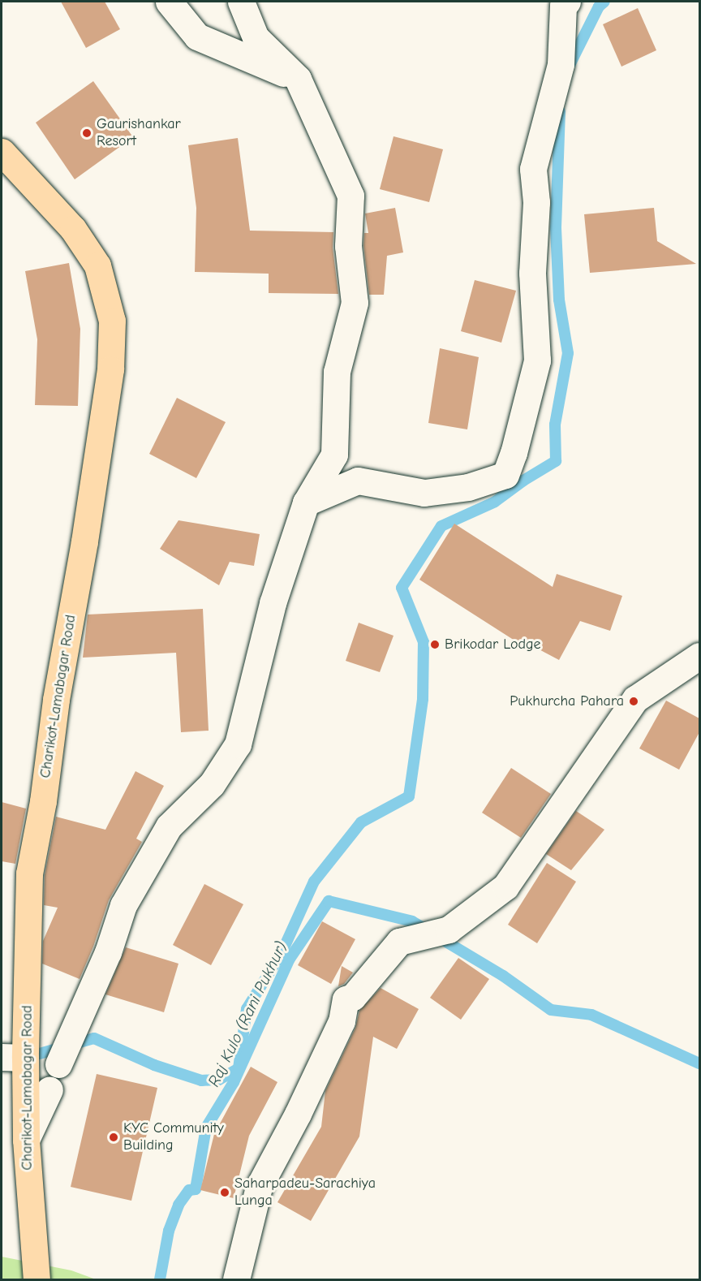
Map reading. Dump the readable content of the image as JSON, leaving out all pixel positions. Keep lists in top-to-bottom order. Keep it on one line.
{"streets":{"main road":["Charikot-Lamabagar Road"]},"water":["Raj Kulo (Rani Pukhur)"],"places":["Gaurishankar Resort","Brikodar Lodge","Pukhurcha Pahara","KYC Community Building","Saharpadeu-Sarachiya Lunga"]}
